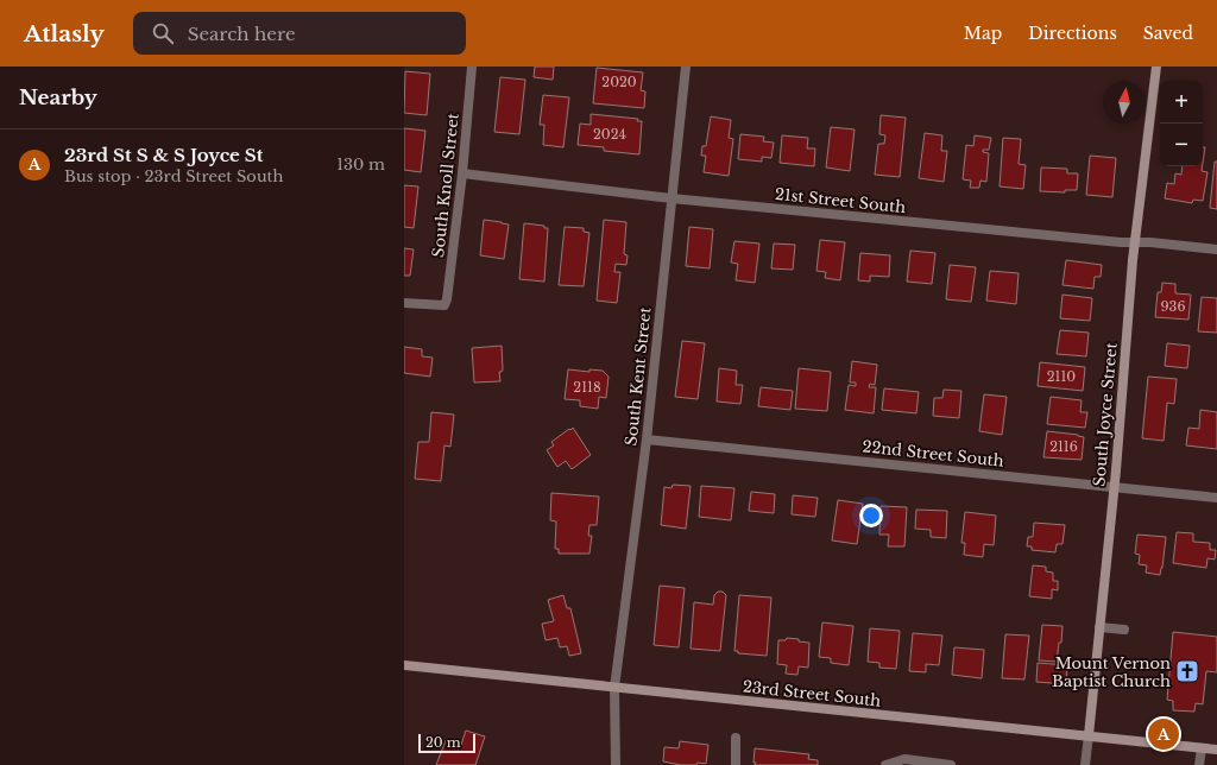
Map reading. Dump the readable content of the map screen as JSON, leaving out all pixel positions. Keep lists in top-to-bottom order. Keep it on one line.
{"streets":{"street":["South Knoll Street","21st Street South","South Kent Street","South Joyce Street","22nd Street South","23rd Street South"]},"crossings":[["South Knoll Street","21st Street South"],["21st Street South","South Kent Street"],["21st Street South","South Joyce Street"],["South Kent Street","22nd Street South"],["South Kent Street","23rd Street South"],["South Joyce Street","22nd Street South"],["South Joyce Street","23rd Street South"]],"places":{"church":["Mount Vernon Baptist Church"]},"house_numbers":["2020","2024","936","2110","2118","2116"],"scale_bar":"20 m","north":"top","page":{"header":"Atlasly","search":"Search here","nav":["Map","Directions","Saved"],"heading":"Nearby","map_buttons":["+","−"],"list":[{"mark":"A","name":"23rd St S & S Joyce St","note":"Bus stop · 23rd Street South","value":"130 m"}],"pins":"A","scale":"20 m"}}
